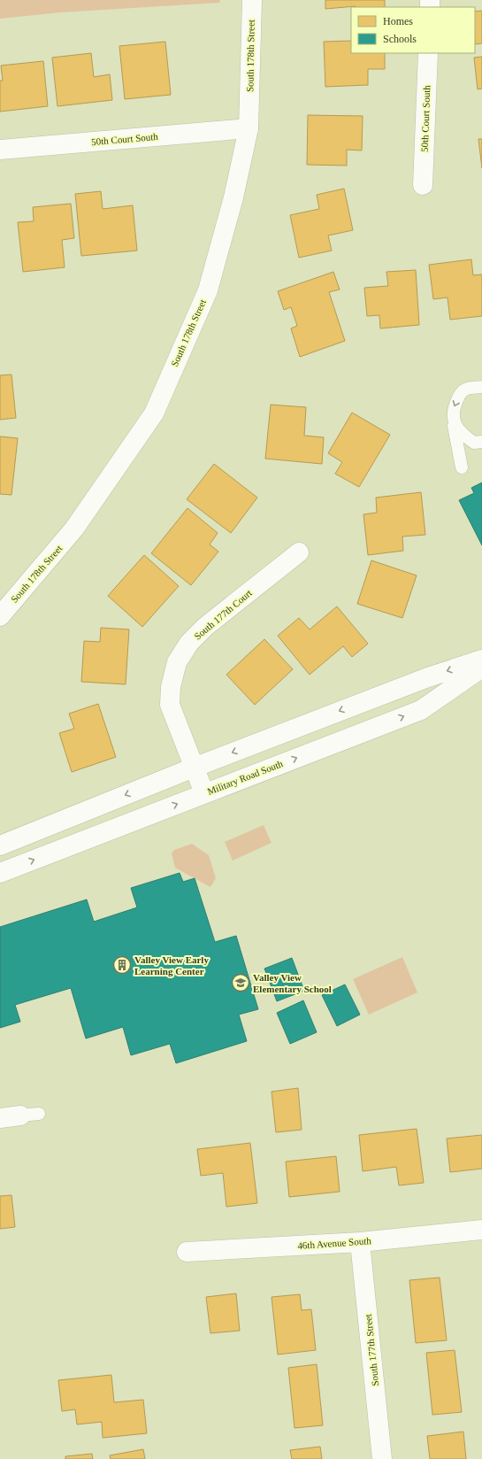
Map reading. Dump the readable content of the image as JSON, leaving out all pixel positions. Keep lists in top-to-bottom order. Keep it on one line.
{"streets":{"street":["South 178th Street","50th Court South","South 177th Court","Military Road South","46th Avenue South","South 177th Street"]},"crossings":[["South 178th Street","50th Court South"],["South 177th Court","Military Road South"],["46th Avenue South","South 177th Street"]],"places":{"building":["Valley View Early Learning Center"],"school or university":["Valley View Elementary School"]},"legend":["Homes","Schools"]}
